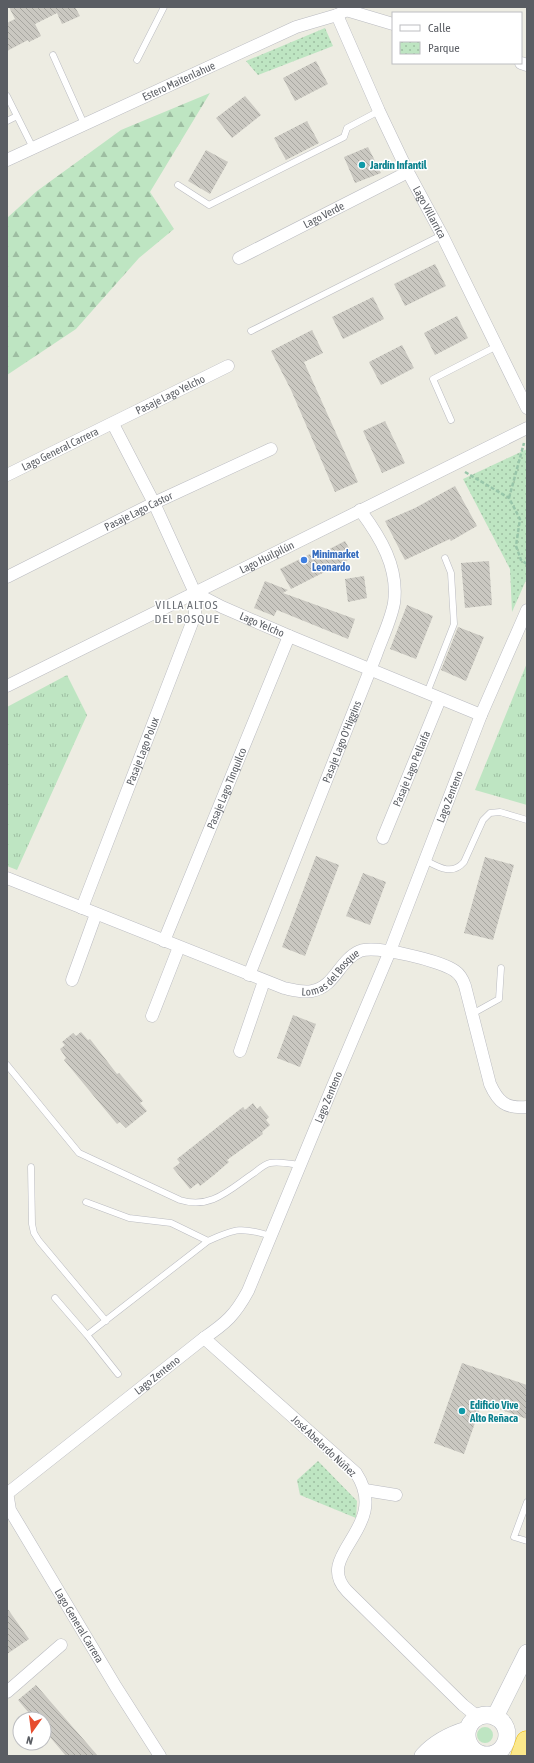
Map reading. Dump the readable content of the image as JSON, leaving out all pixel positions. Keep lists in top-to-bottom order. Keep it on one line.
{"streets":{"street":["Estero Maitenlahue","Lago Villarrica","Lago Verde","Pasaje Lago Yelcho","Lago General Carrera","Pasaje Lago Castor","Lago Huilpilún","Lago Yelcho","Pasaje Lago O'Higgins","Pasaje Lago Polux","Pasaje Lago Pellaifa","Pasaje Lago Tinquilco","Lago Zenteno","Lomas del Bosque","José Abelardo Núñez"]},"crossings":[["Estero Maitenlahue","Lago Villarrica"],["Lago Villarrica","Lago Verde"],["Pasaje Lago Yelcho","Lago General Carrera"],["Lago General Carrera","Lago Zenteno"],["Lago Huilpilún","Lago Yelcho"],["Lago Huilpilún","Pasaje Lago O'Higgins"],["Lago Huilpilún","Pasaje Lago Polux"],["Lago Yelcho","Pasaje Lago O'Higgins"],["Lago Yelcho","Pasaje Lago Polux"],["Lago Yelcho","Pasaje Lago Pellaifa"],["Lago Yelcho","Pasaje Lago Tinquilco"],["Lago Yelcho","Lago Zenteno"],["Pasaje Lago O'Higgins","Lomas del Bosque"],["Pasaje Lago Polux","Lomas del Bosque"],["Pasaje Lago Tinquilco","Lomas del Bosque"],["Lago Zenteno","Lomas del Bosque"],["Lago Zenteno","José Abelardo Núñez"]],"districts":["VILLA ALTOS DEL BOSQUE"],"places":["Jardín Infantil","Minimarket Leonardo","Edificio Vive Alto Reñaca"],"legend":["Calle","Parque"],"north":"bottom"}
